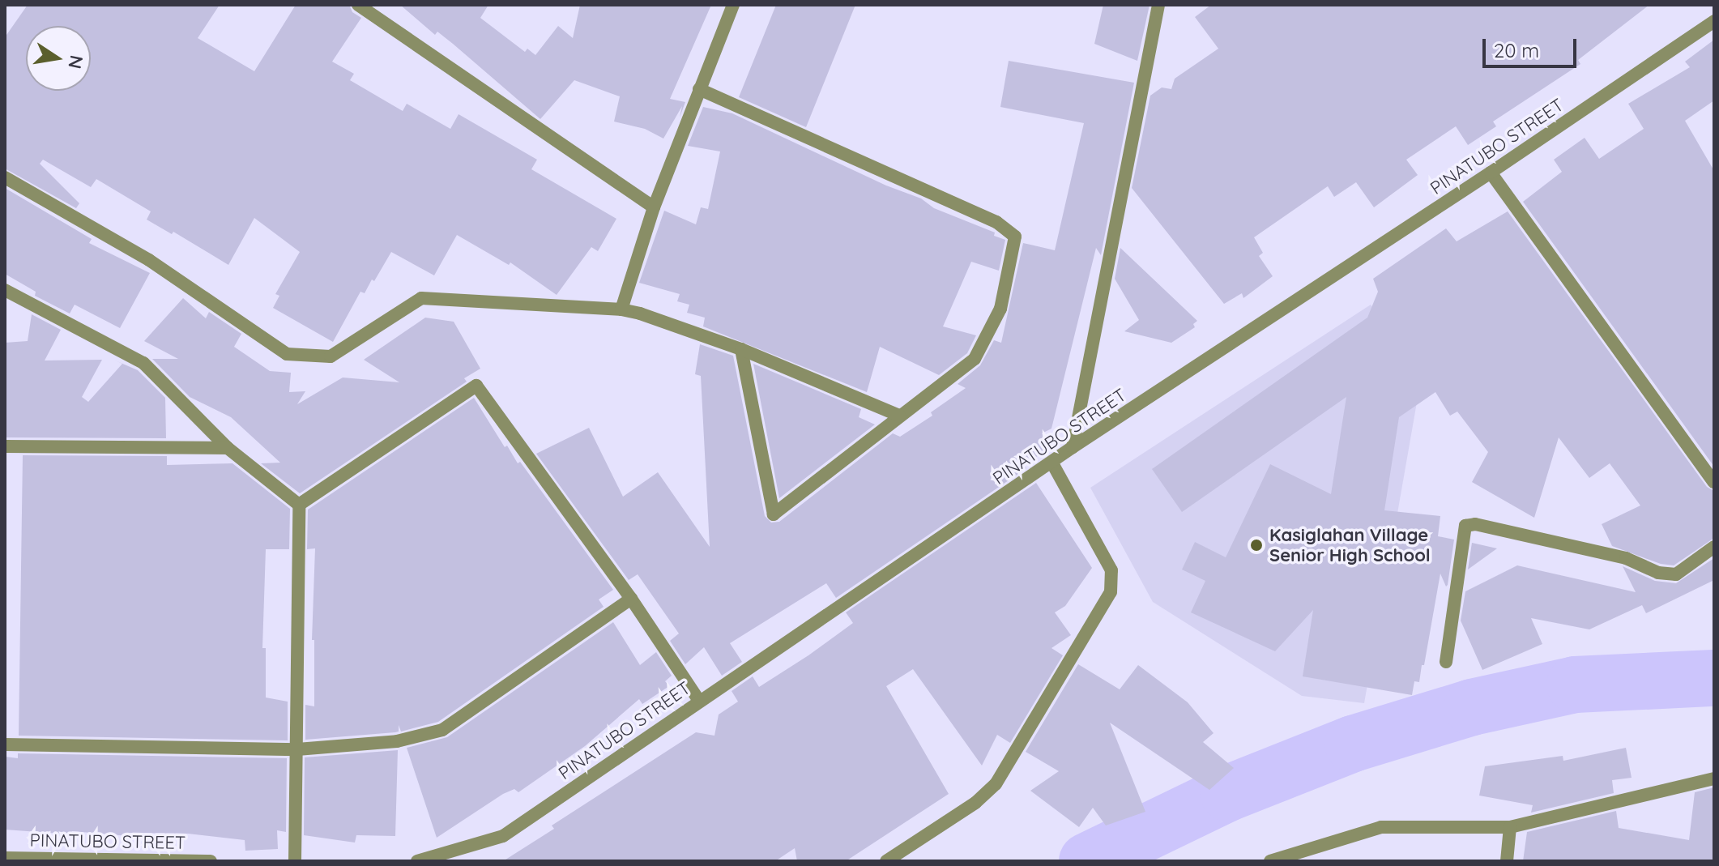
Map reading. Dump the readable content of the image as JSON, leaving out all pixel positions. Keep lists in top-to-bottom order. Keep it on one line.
{"streets":{"street":["PINATUBO STREET"]},"places":["Kasiglahan Village Senior High School"],"scale_bar":"20 m","north":"right"}
